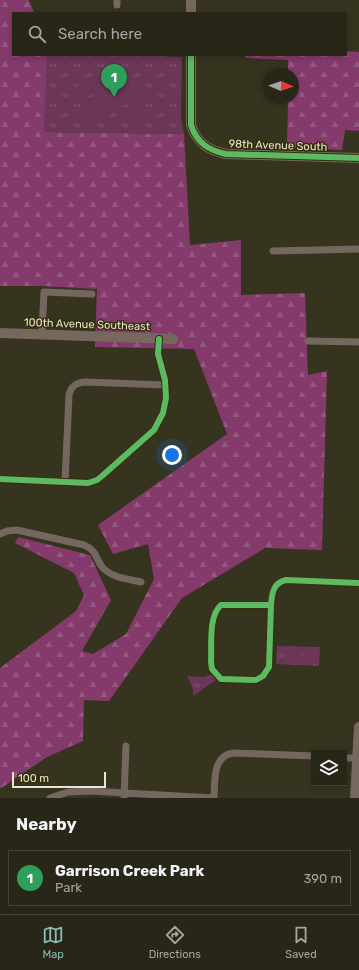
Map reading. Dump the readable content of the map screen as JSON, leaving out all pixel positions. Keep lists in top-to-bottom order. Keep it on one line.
{"streets":{"street":["98th Avenue South","100th Avenue Southeast"]},"scale_bar":"100 m","north":"right","page":{"search":"Search here","pins":"1","scale":"100 m","heading":"Nearby","list":[{"mark":"1","name":"Garrison Creek Park","note":"Park","value":"390 m"}],"nav":["Map","Directions","Saved"]}}
